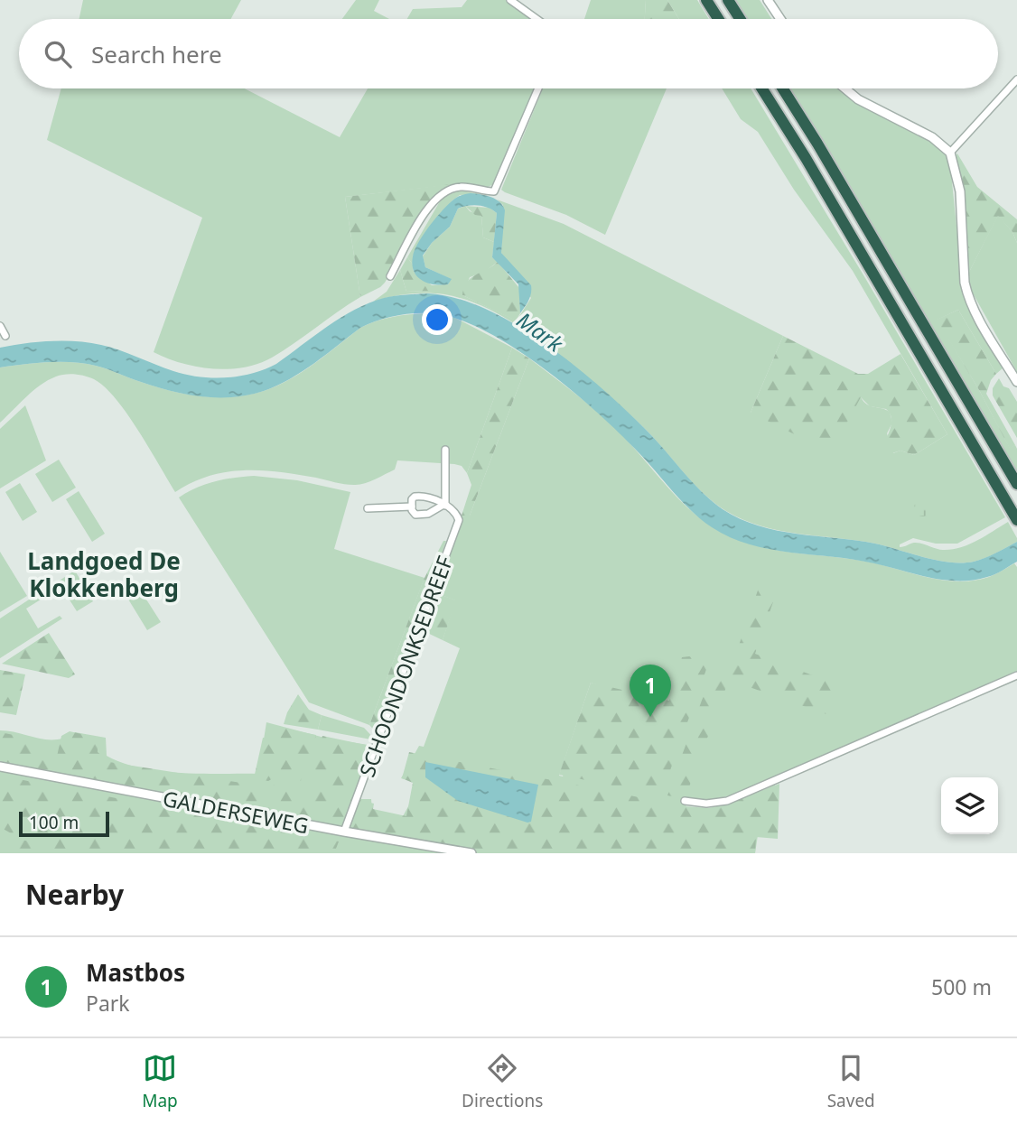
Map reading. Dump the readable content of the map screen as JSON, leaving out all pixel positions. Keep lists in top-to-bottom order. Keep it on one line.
{"streets":{"street":["SCHOONDONKSEDREEF","GALDERSEWEG"]},"crossings":[["SCHOONDONKSEDREEF","GALDERSEWEG"]],"districts":["Landgoed De Klokkenberg"],"water":["Mark"],"scale_bar":"100 m","page":{"search":"Search here","pins":"1","scale":"100 m","heading":"Nearby","list":[{"mark":"1","name":"Mastbos","note":"Park","value":"500 m"}],"nav":["Map","Directions","Saved"]}}
